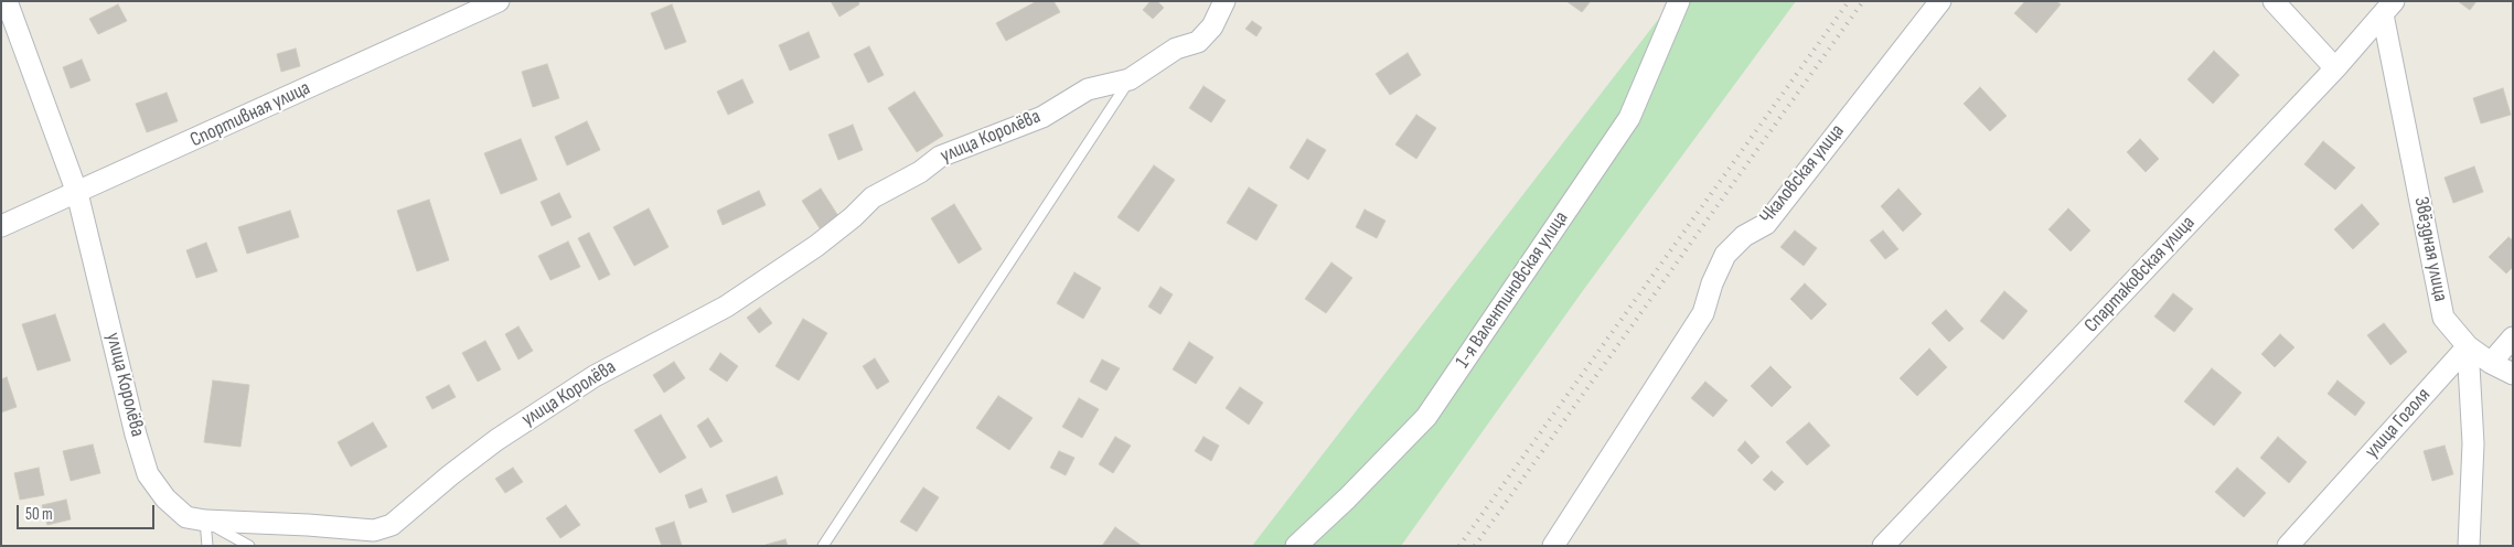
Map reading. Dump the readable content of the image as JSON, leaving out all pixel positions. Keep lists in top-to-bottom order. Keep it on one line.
{"streets":{"street":["Спортивная улица","улица Королёва","Чкаловская улица","Звёздная улица","Спартаковская улица","1-я Валентиновская улица","улица Гоголя"]},"crossings":[["Спортивная улица","улица Королёва"],["Звёздная улица","Спартаковская улица"],["Звёздная улица","улица Гоголя"]],"scale_bar":"50 m"}
